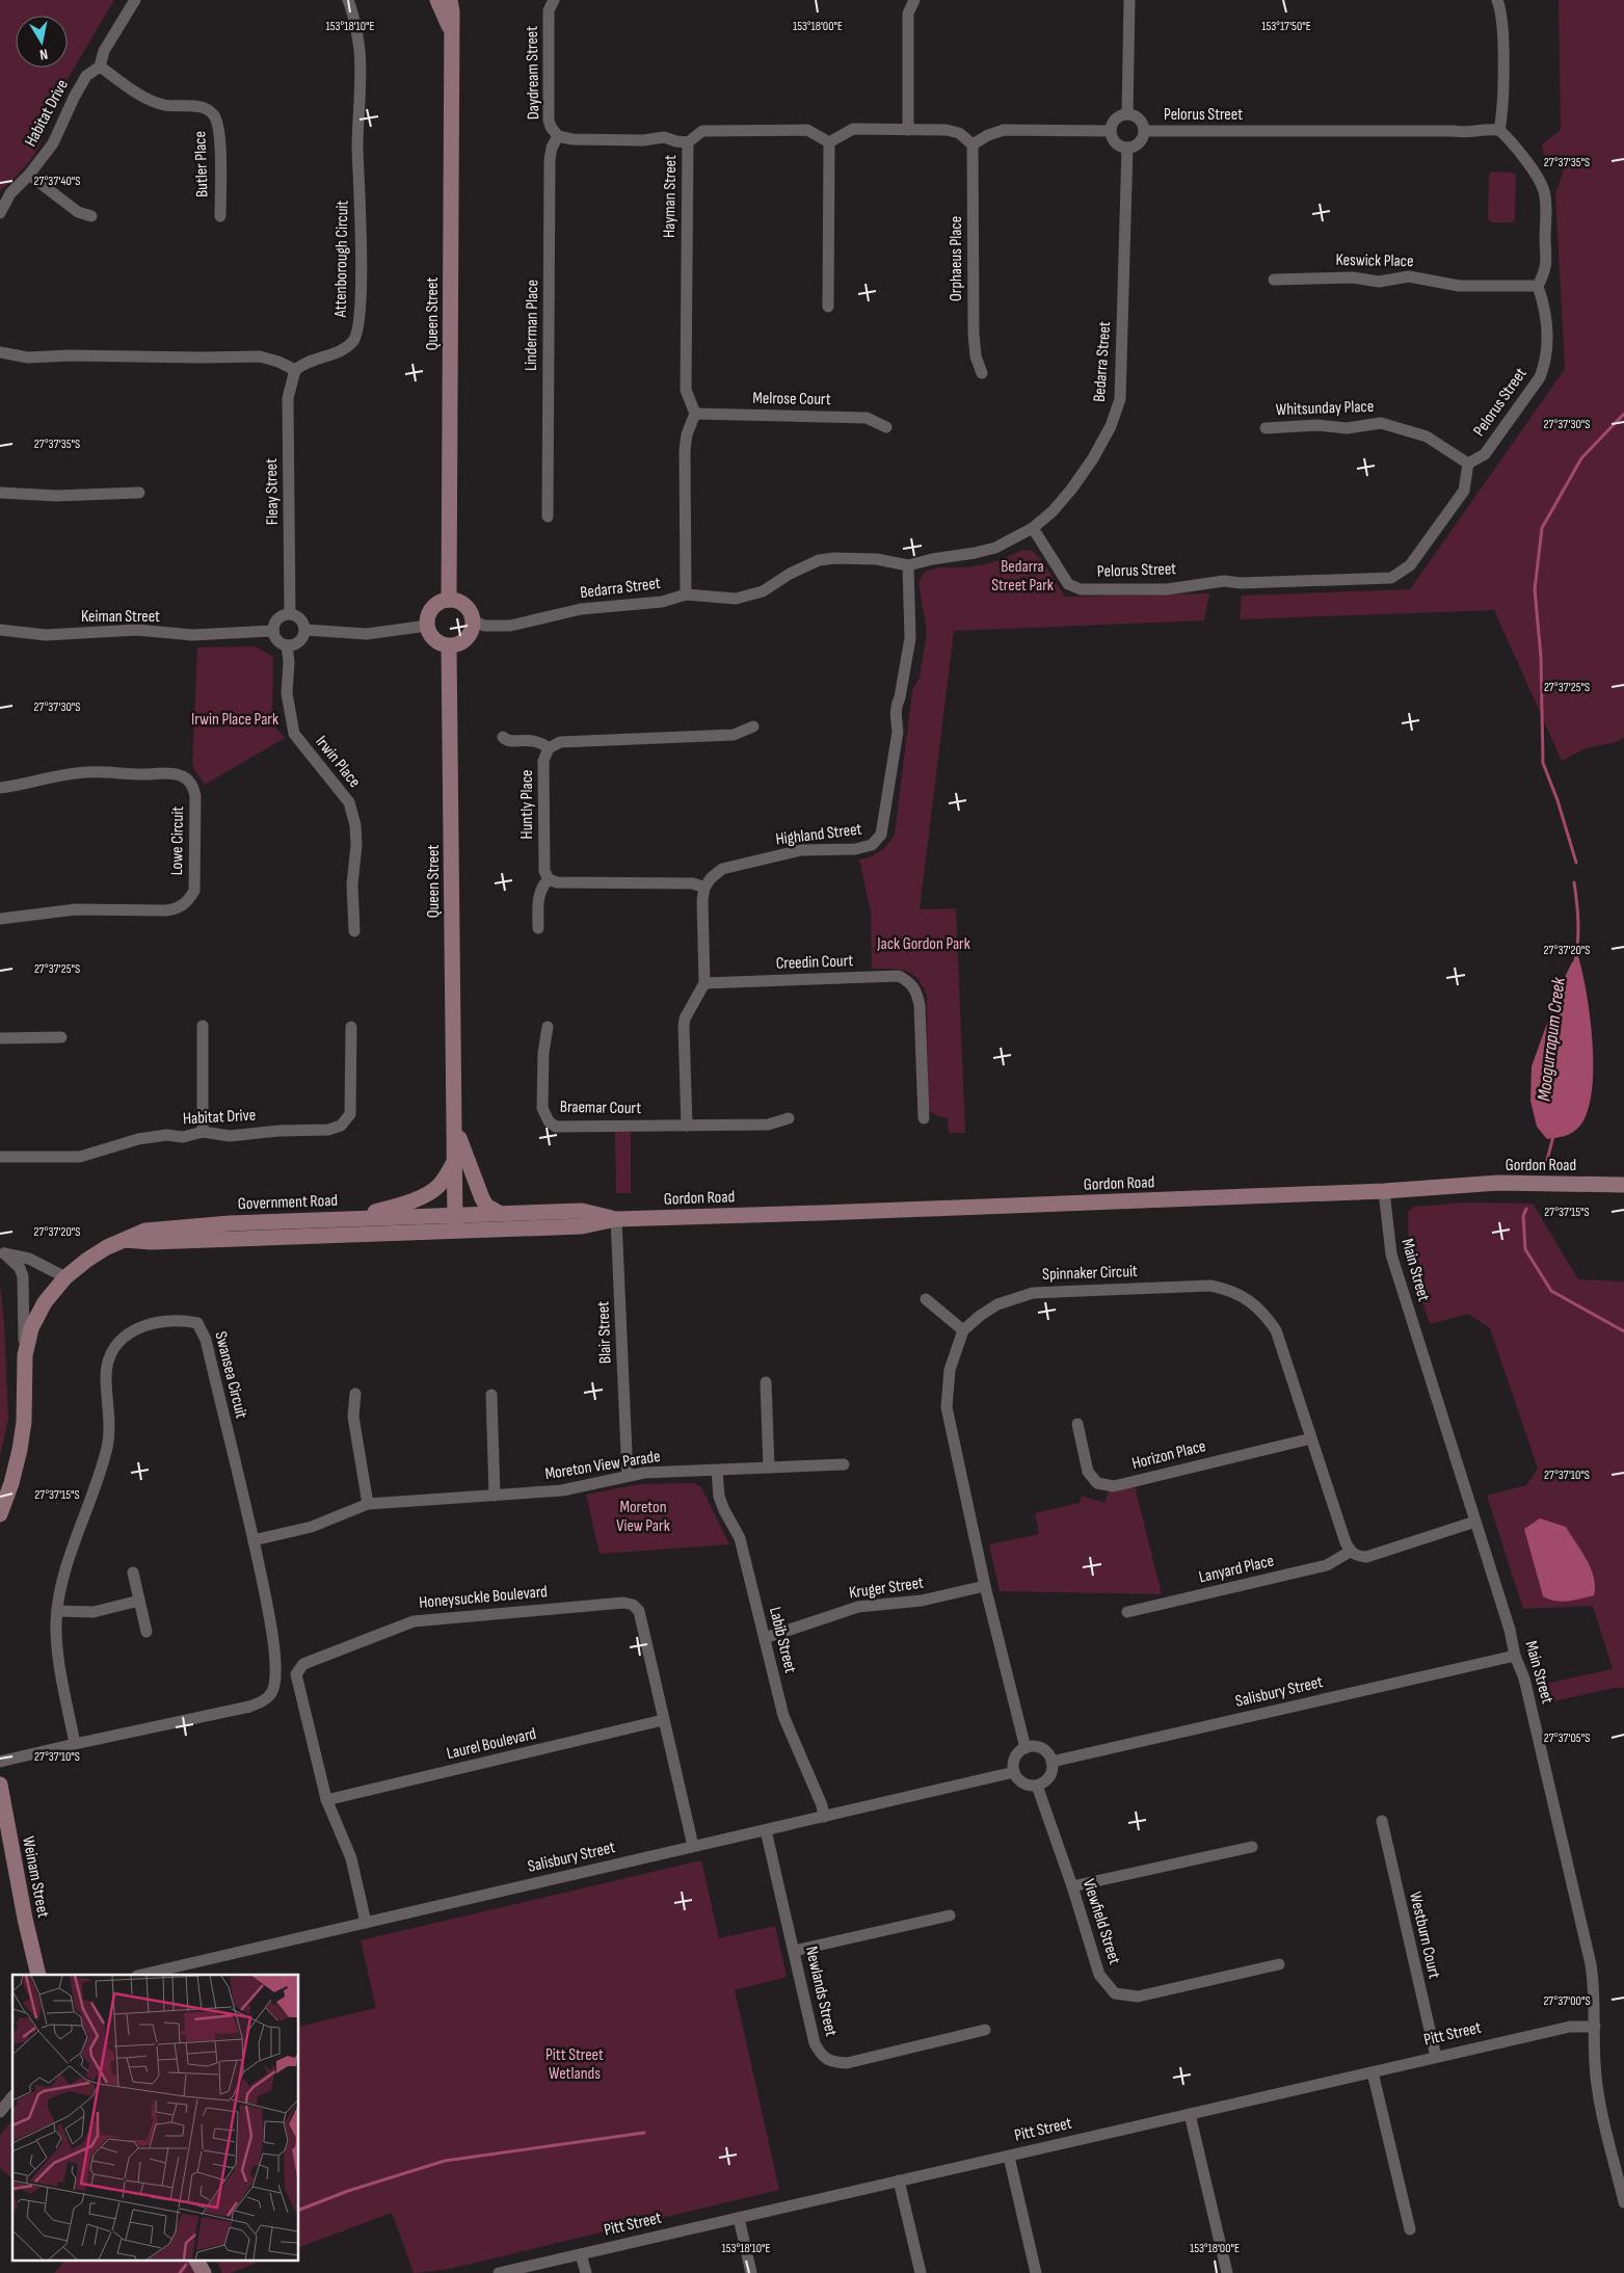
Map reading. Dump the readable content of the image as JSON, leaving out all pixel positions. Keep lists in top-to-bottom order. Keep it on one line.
{"streets":{"street":["Daydream Street","Habitat Drive","Pelorus Street","Butler Place","Hayman Street","Attenborough Circuit","Orphaeus Place","Keswick Place","Queen Street","Linderman Place","Bedarra Street","Melrose Court","Whitsunday Place","Fleay Street","Keiman Street","Irwin Place","Huntly Place","Highland Street","Lowe Circuit","Creedin Court","Braemar Court","Gordon Road","Government Road","Main Street","Spinnaker Circuit","Blair Street","Swansea Circuit","Horizon Place","Moreton View Parade","Lanyard Place","Kruger Street","Honeysuckle Boulevard","Labib Street","Salisbury Street","Laurel Boulevard","Weinam Street","Viewfield Street","Westburn Court","Newlands Street","Pitt Street"]},"crossings":[["Daydream Street","Hayman Street"],["Daydream Street","Linderman Place"],["Habitat Drive","Butler Place"],["Pelorus Street","Keswick Place"],["Pelorus Street","Bedarra Street"],["Pelorus Street","Whitsunday Place"],["Hayman Street","Melrose Court"],["Attenborough Circuit","Fleay Street"],["Queen Street","Bedarra Street"],["Queen Street","Gordon Road"],["Queen Street","Government Road"],["Bedarra Street","Highland Street"],["Fleay Street","Keiman Street"],["Fleay Street","Irwin Place"],["Keiman Street","Irwin Place"],["Gordon Road","Government Road"],["Gordon Road","Main Street"],["Gordon Road","Blair Street"],["Main Street","Salisbury Street"],["Main Street","Pitt Street"],["Spinnaker Circuit","Horizon Place"],["Spinnaker Circuit","Lanyard Place"],["Blair Street","Moreton View Parade"],["Swansea Circuit","Moreton View Parade"],["Moreton View Parade","Labib Street"],["Kruger Street","Labib Street"],["Honeysuckle Boulevard","Salisbury Street"],["Honeysuckle Boulevard","Laurel Boulevard"],["Labib Street","Salisbury Street"],["Salisbury Street","Viewfield Street"],["Salisbury Street","Newlands Street"],["Westburn Court","Pitt Street"]],"water":["Moogurrapum Creek"],"parks":["Bedarra Street Park","Irwin Place Park","Jack Gordon Park","Moreton View Park","Pitt Street Wetlands"],"north":"bottom","coordinates":["153°18'10\"E","153°18'00\"E","153°17'50\"E","27°37'35\"S","27°37'40\"S","27°37'30\"S","27°37'25\"S","27°37'20\"S","27°37'15\"S","27°37'10\"S","27°37'05\"S","27°37'00\"S"]}
